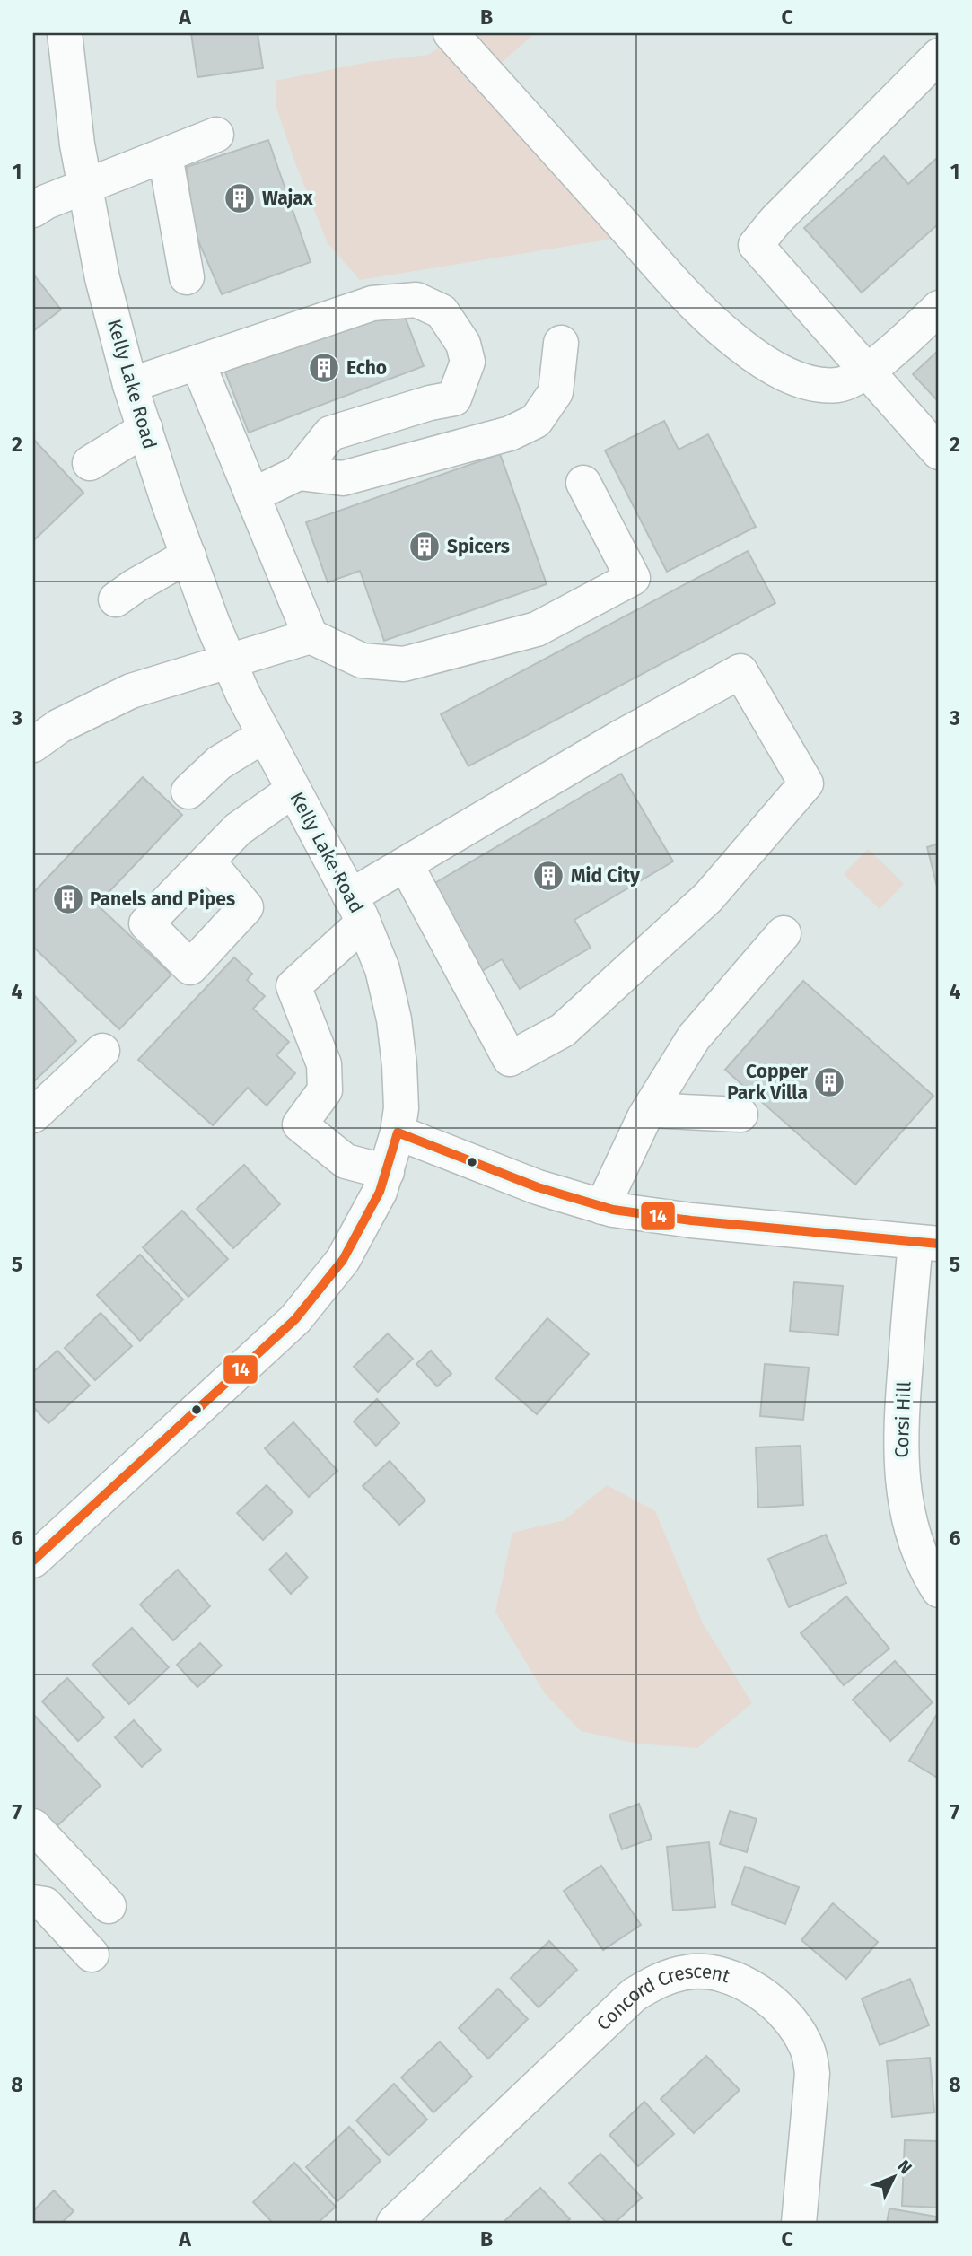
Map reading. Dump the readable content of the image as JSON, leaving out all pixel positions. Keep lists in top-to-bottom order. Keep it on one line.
{"streets":{"street":["Kelly Lake Road","Corsi Hill","Concord Crescent"]},"places":{"building":["Wajax","Echo","Spicers","Mid City","Panels and Pipes","Copper Park Villa"]},"lines":["transit line 14"],"north":"top right","grid":{"columns":["A","B","C"],"rows":["1","2","3","4","5","6","7","8"]}}
